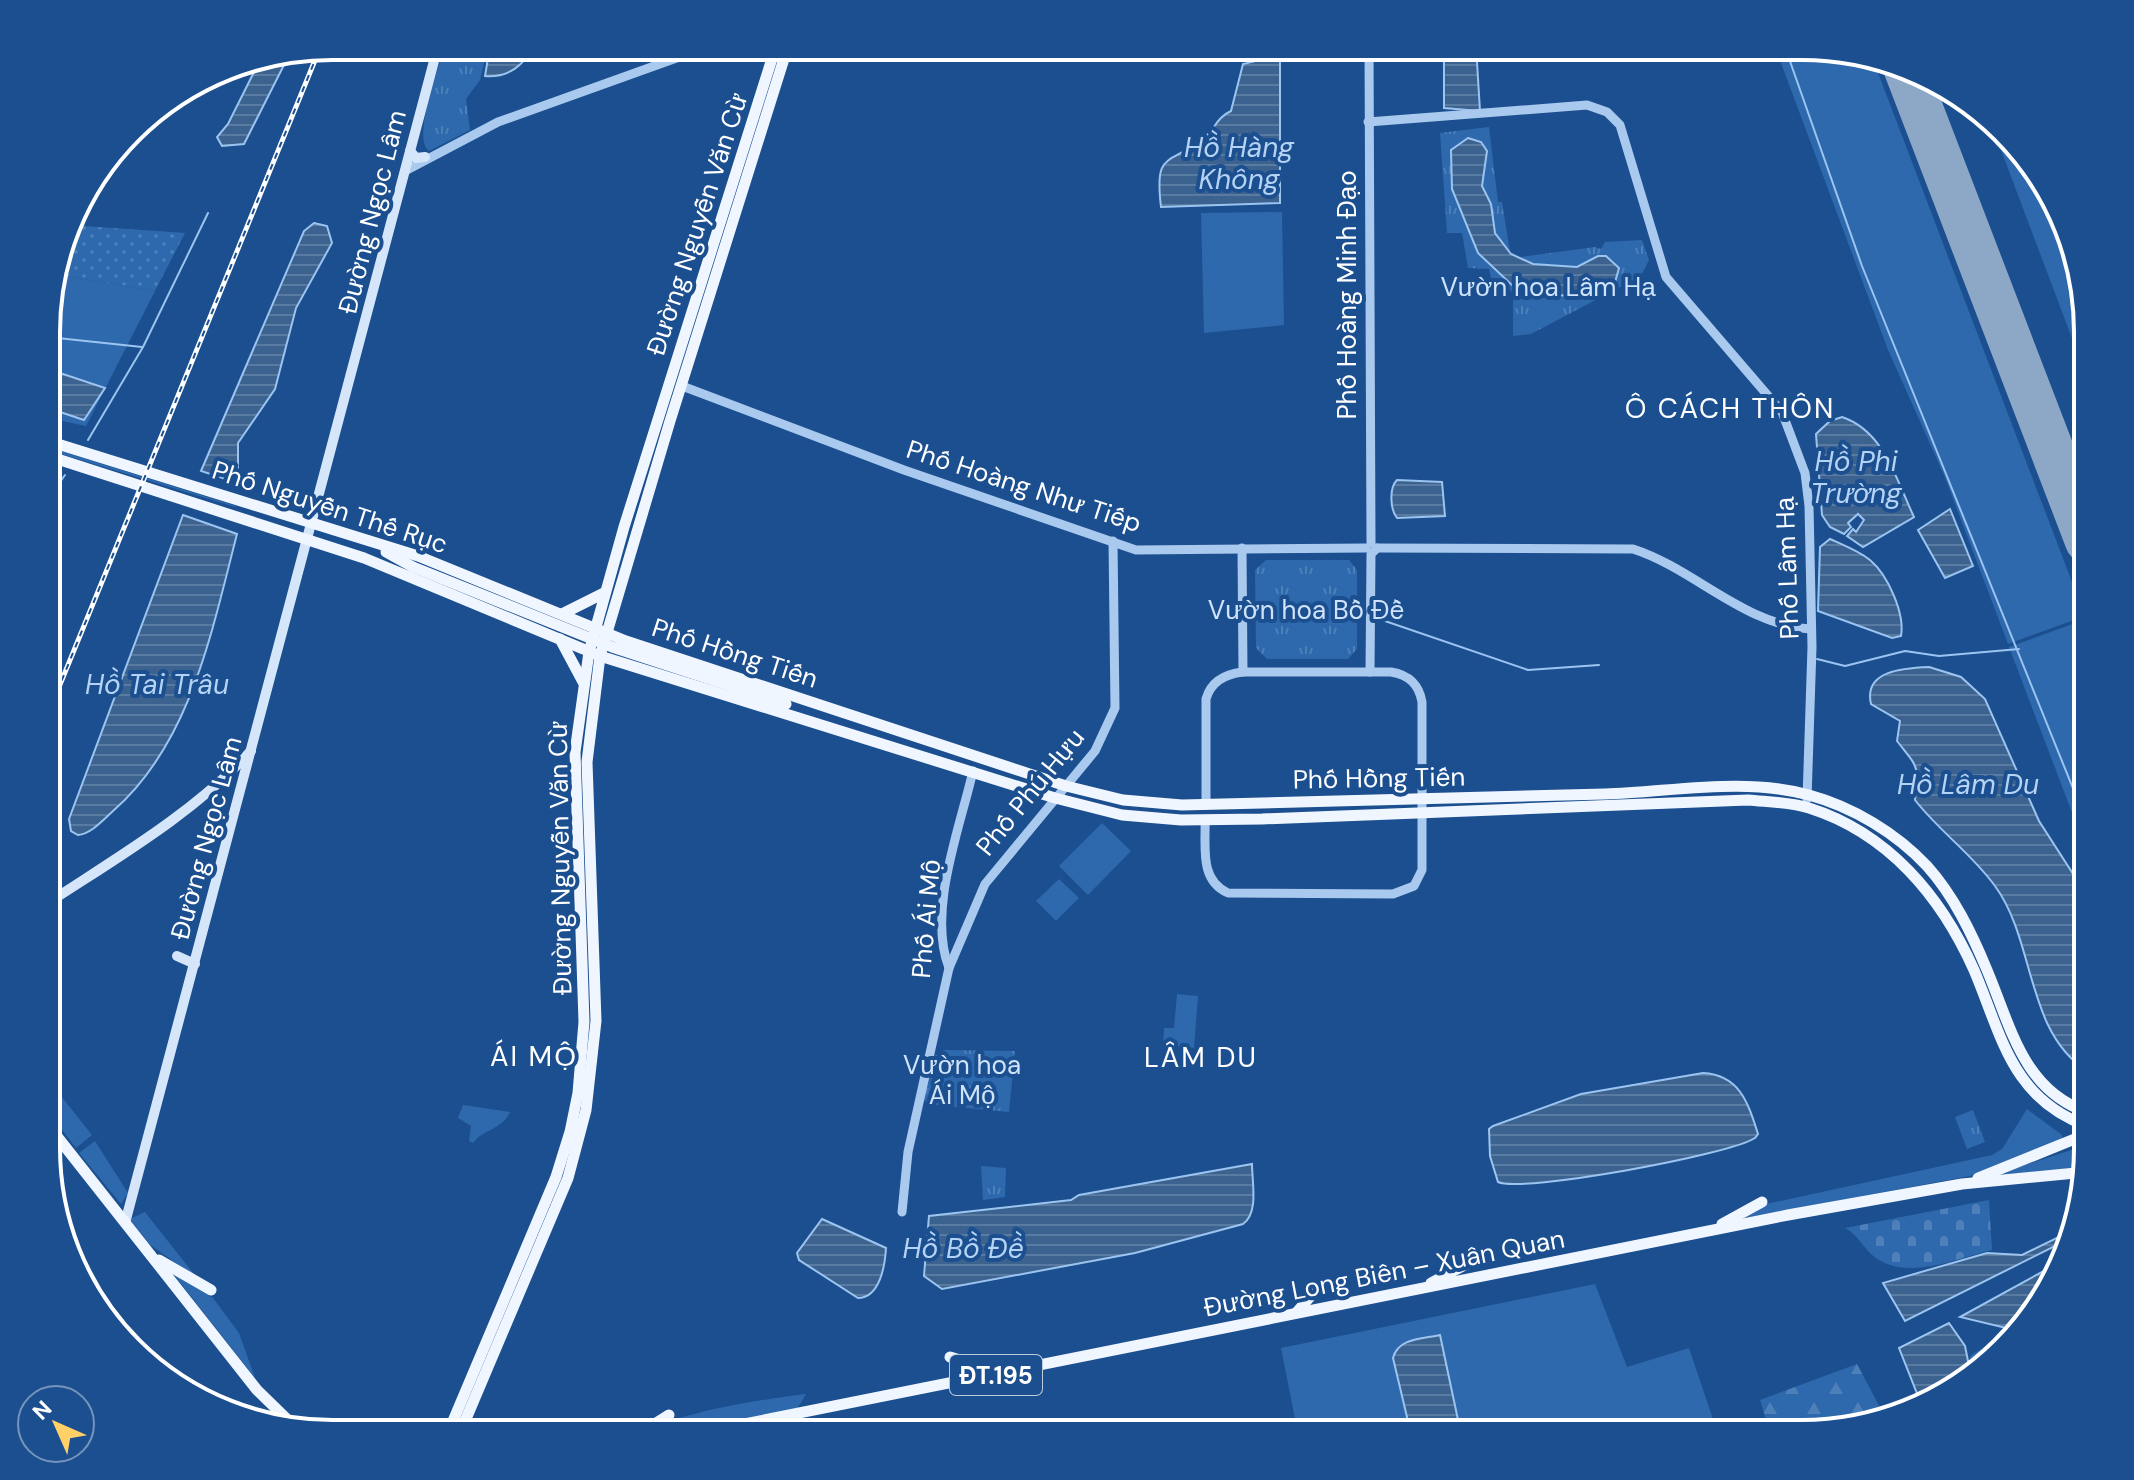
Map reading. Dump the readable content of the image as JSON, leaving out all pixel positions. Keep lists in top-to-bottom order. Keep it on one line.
{"streets":{"main road":["Đường Ngọc Lâm","Đường Nguyễn Văn Cừ","Phố Nguyễn Thế Rục","Phố Hồng Tiến","Đường Long Biên – Xuân Quan","ĐT.195"],"street":["Phố Hoàng Minh Đạo","Phố Hoàng Như Tiếp","Phố Lâm Hạ","Phố Phú Hựu","Phố Ái Mộ"]},"crossings":[["Đường Ngọc Lâm","Phố Nguyễn Thế Rục"],["Đường Nguyễn Văn Cừ","Phố Hoàng Như Tiếp"],["Đường Nguyễn Văn Cừ","Phố Nguyễn Thế Rục"],["Đường Nguyễn Văn Cừ","Phố Hồng Tiến"],["Phố Hoàng Minh Đạo","Phố Hoàng Như Tiếp"],["Phố Hoàng Minh Đạo","Phố Lâm Hạ"],["Phố Hoàng Như Tiếp","Phố Lâm Hạ"],["Phố Hoàng Như Tiếp","Phố Phú Hựu"],["Phố Nguyễn Thế Rục","Phố Hồng Tiến"],["Phố Lâm Hạ","Phố Hồng Tiến"],["Phố Hồng Tiến","Phố Phú Hựu"],["Phố Hồng Tiến","Phố Ái Mộ"],["Phố Phú Hựu","Phố Ái Mộ"]],"districts":["Ô CÁCH THÔN","ÁI MỘ","LÂM DU"],"water":["Hồ Hàng Không","Hồ Phi Trường","Hồ Tai Trâu","Hồ Lâm Du","Hồ Bồ Đề"],"parks":["Vườn hoa Lâm Hạ","Vườn hoa Bồ Đề","Vườn hoa Ái Mộ"],"north":"top left"}
